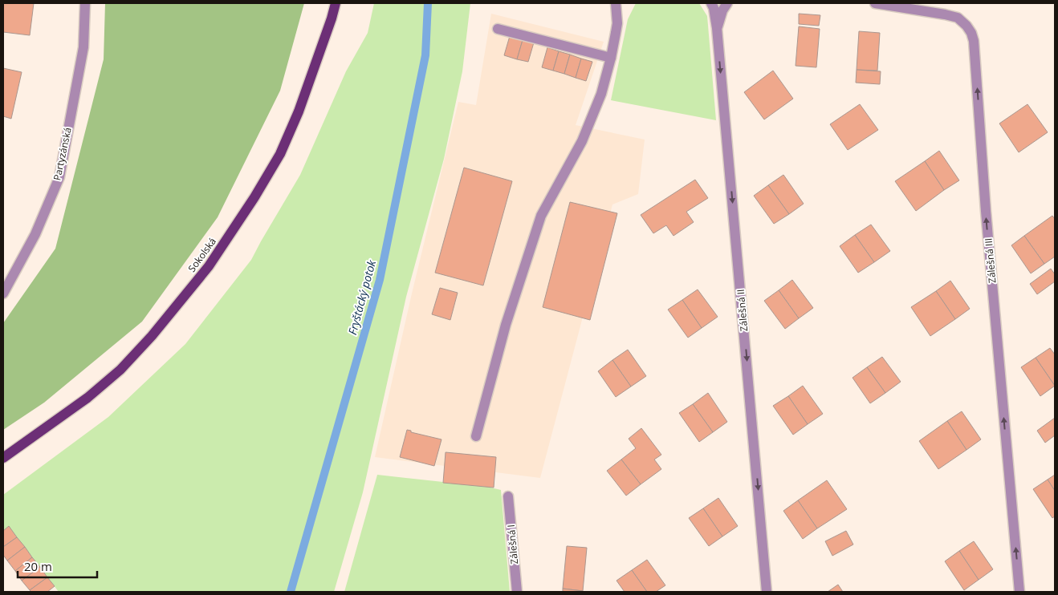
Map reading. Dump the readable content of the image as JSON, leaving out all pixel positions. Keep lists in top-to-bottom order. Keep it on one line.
{"streets":{"main road":["Sokolská"],"street":["Partyzánská","Zálešná III","Zálešná II","Zálešná I"]},"one_way":["Zálešná III","Zálešná II"],"water":["Fryštácký potok"],"scale_bar":"20 m"}
